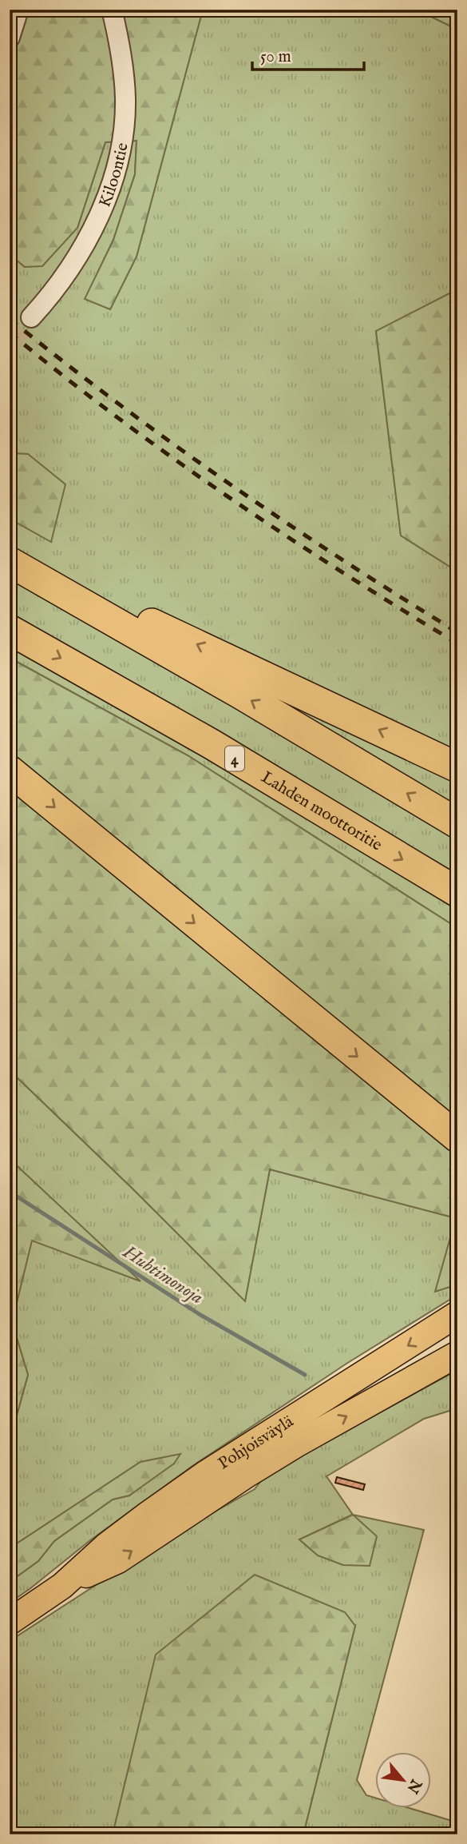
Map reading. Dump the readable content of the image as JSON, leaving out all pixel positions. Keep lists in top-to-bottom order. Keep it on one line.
{"streets":{"highway":["4","Lahden moottoritie"],"main road":["Pohjoisväylä"],"street":["Kiloontie"]},"water":["Huhtimonoja"],"scale_bar":"50 m","north":"bottom right"}
